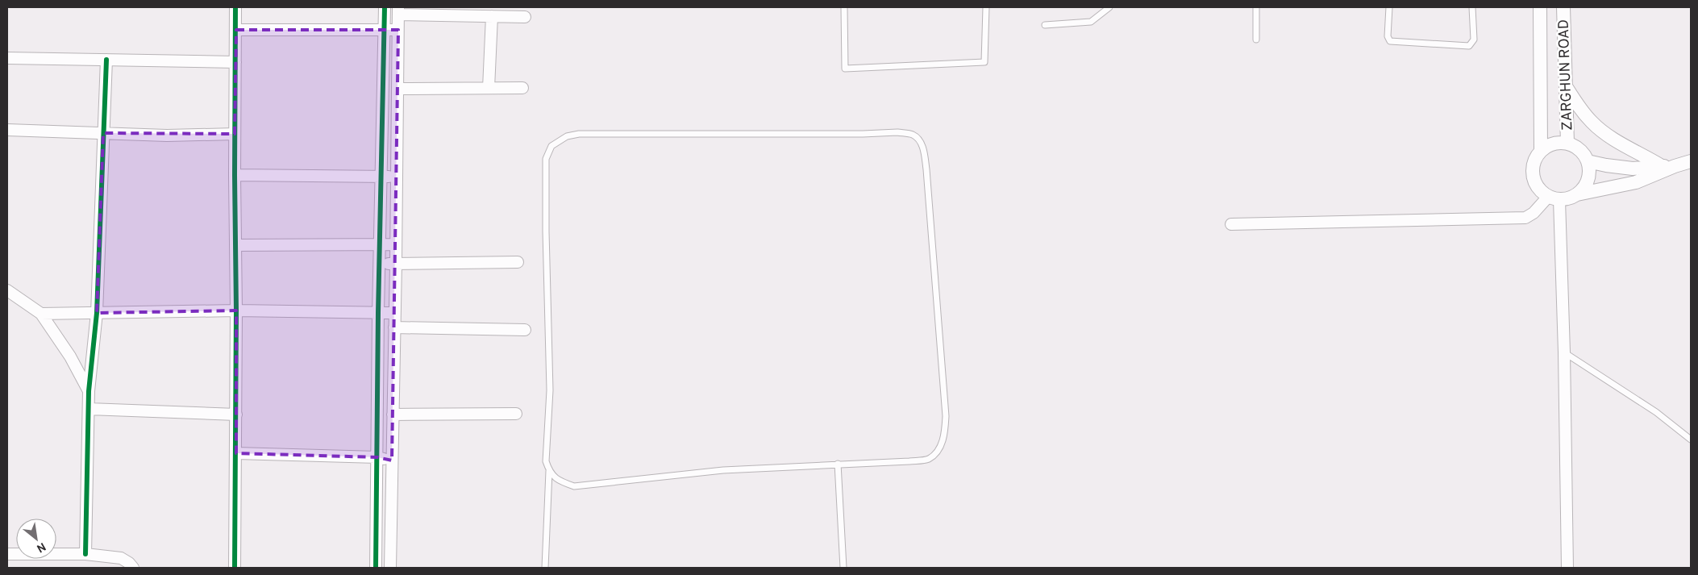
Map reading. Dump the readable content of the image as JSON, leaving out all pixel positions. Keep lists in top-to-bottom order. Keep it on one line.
{"streets":{"street":["ZARGHUN ROAD"]},"north":"bottom right"}
